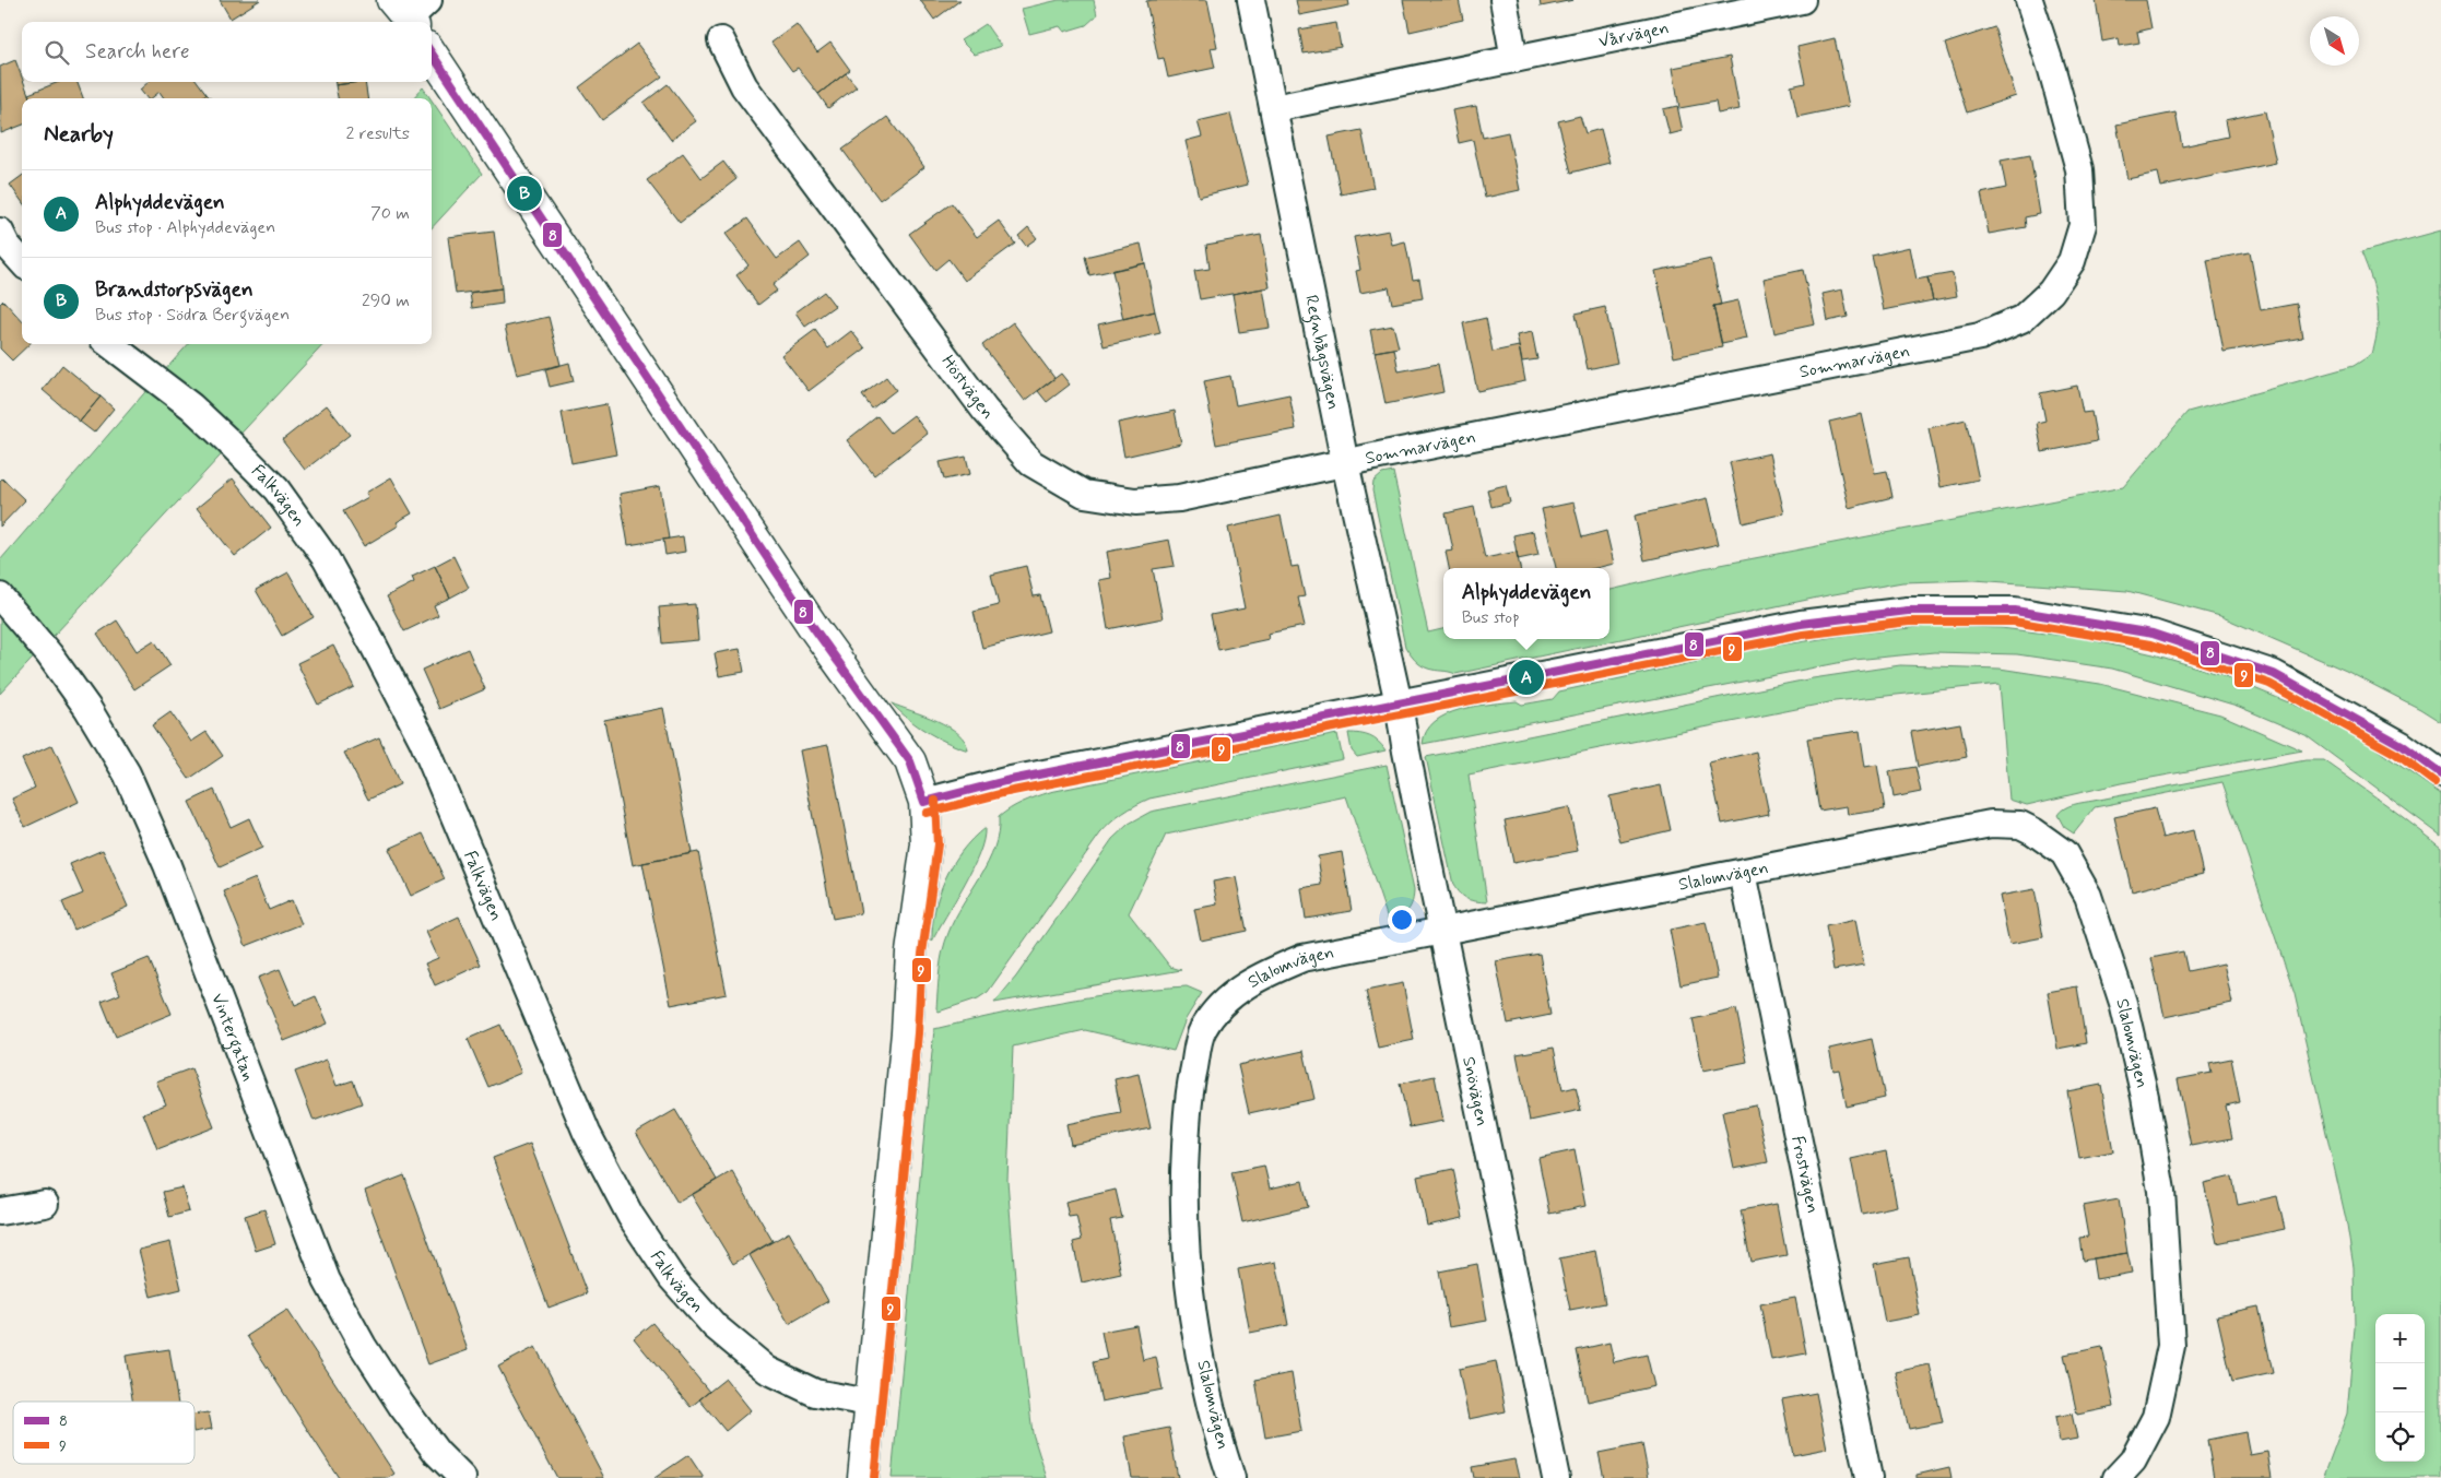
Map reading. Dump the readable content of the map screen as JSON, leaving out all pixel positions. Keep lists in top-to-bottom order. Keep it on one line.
{"streets":{"street":["Vårvägen","Regnbågsvägen","Sommarvägen","Höstvägen","Falkvägen","Slalomvägen","Vintergatan","Snövägen","Frostvägen"]},"crossings":[["Vårvägen","Regnbågsvägen"],["Regnbågsvägen","Sommarvägen"],["Regnbågsvägen","Höstvägen"],["Regnbågsvägen","Snövägen"],["Sommarvägen","Höstvägen"],["Slalomvägen","Snövägen"],["Slalomvägen","Frostvägen"]],"lines":["transit line 8","transit line 9"],"legend":["8","9"],"north":"bottom right","page":{"search":"Search here","heading":["Nearby","2 results"],"list":[{"mark":"A","name":"Alphyddevägen","note":"Bus stop · Alphyddevägen","value":"70 m"},{"mark":"B","name":"Brandstorpsvägen","note":"Bus stop · Södra Bergvägen","value":"290 m"}],"pins":["B","A"],"popup":["Alphyddevägen","Bus stop"],"map_buttons":["+","−"]}}
